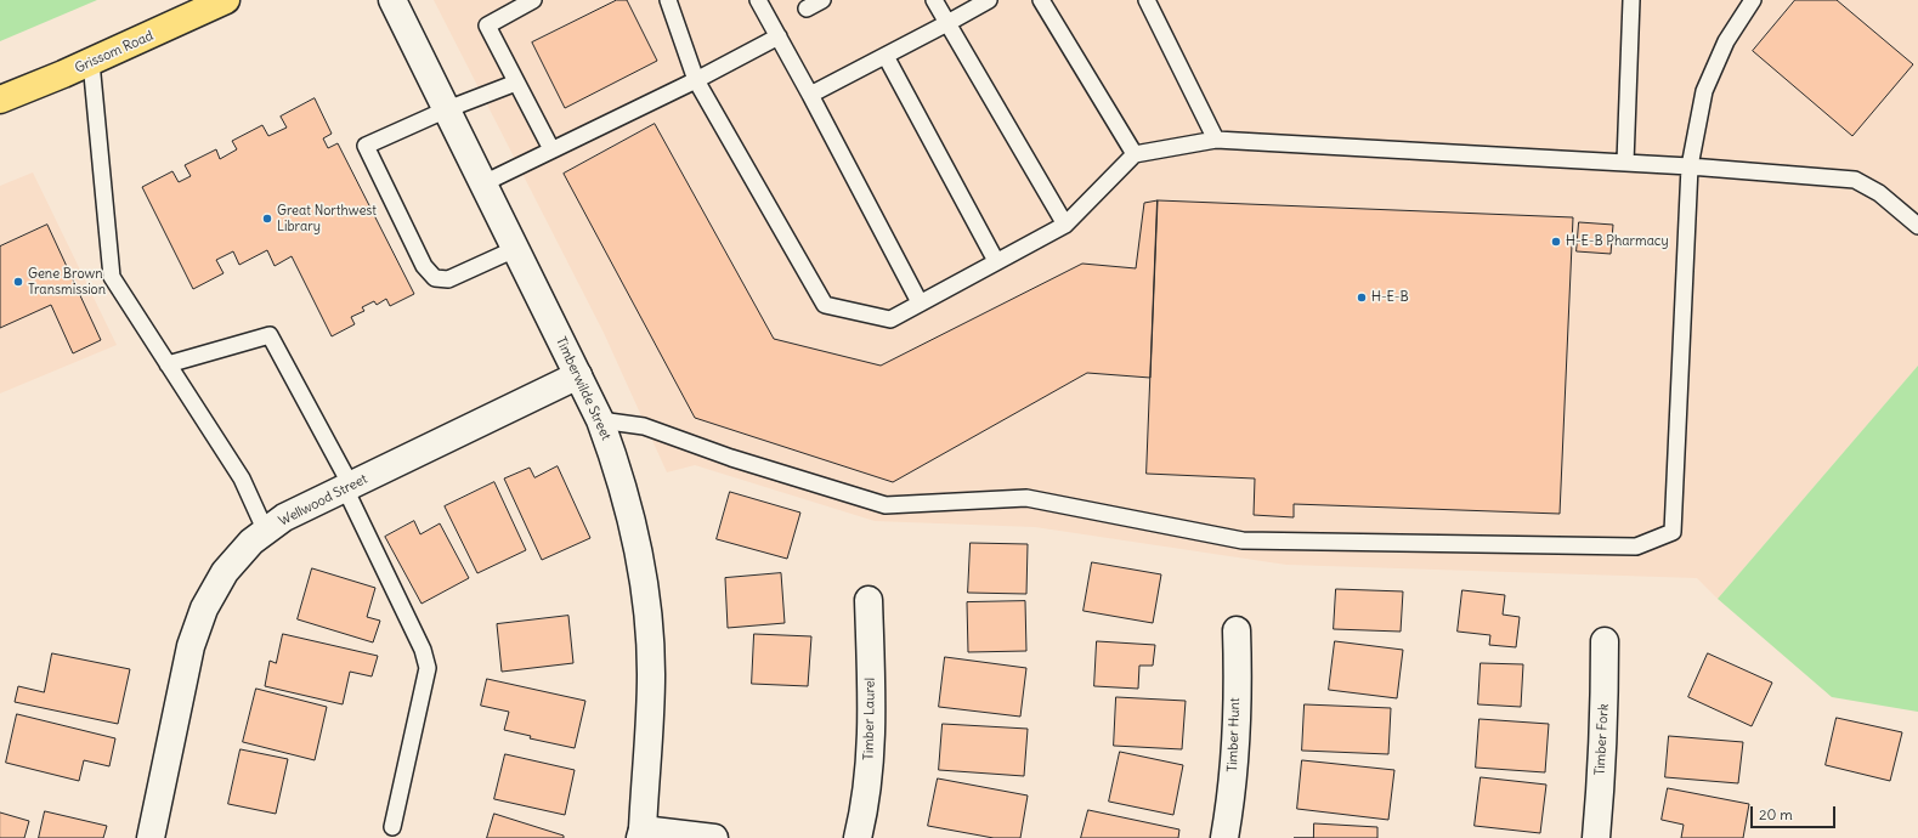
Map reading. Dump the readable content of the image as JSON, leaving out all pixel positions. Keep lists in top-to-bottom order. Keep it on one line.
{"streets":{"main road":["Grissom Road"],"street":["Timberwilde Street","Wellwood Street","Timber Laurel","Timber Hunt","Timber Fork"]},"crossings":[["Timberwilde Street","Wellwood Street"]],"places":["Great Northwest Library","H-E-B Pharmacy","Gene Brown Transmission","H-E-B"],"scale_bar":"20 m"}
